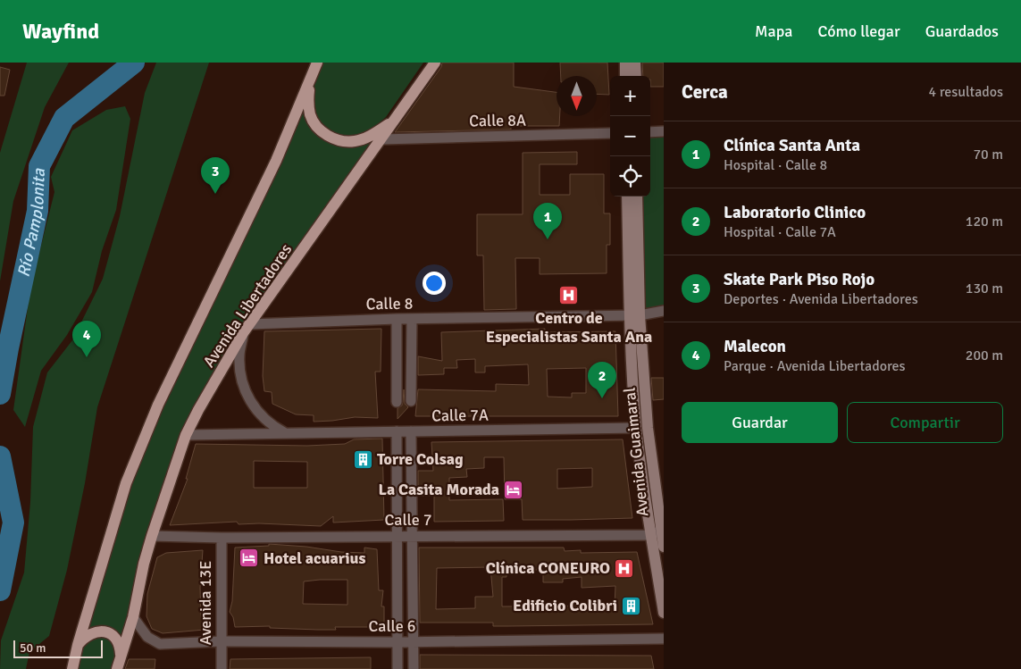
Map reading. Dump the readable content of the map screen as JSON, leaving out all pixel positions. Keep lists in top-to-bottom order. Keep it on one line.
{"streets":{"main road":["Avenida Libertadores"],"street":["Calle 8A","Calle 8","Calle 7A","Avenida Guaimaral","Calle 7","Avenida 13E","Calle 6"]},"crossings":[["Calle 8A","Avenida Libertadores"],["Calle 8","Avenida Libertadores"],["Calle 8","Avenida Guaimaral"],["Avenida Libertadores","Calle 7A"],["Avenida Libertadores","Calle 7"],["Avenida Libertadores","Calle 6"],["Calle 7A","Avenida Guaimaral"],["Avenida Guaimaral","Calle 7"],["Calle 7","Avenida 13E"],["Avenida 13E","Calle 6"]],"water":["Río Pamplonita"],"places":{"hospital":["Centro de Especialistas Santa Ana","Clínica CONEURO"],"building":["Torre Colsag","Edificio Colibri"],"hotel":["La Casita Morada","Hotel acuarius"]},"scale_bar":"50 m","north":"bottom","page":{"header":"Wayfind","nav":["Mapa","Cómo llegar","Guardados"],"heading":["Cerca","4 resultados"],"map_buttons":["+","−"],"list":[{"mark":"1","name":"Clínica Santa Anta","note":"Hospital · Calle 8","value":"70 m"},{"mark":"2","name":"Laboratorio Clinico","note":"Hospital · Calle 7A","value":"120 m"},{"mark":"3","name":"Skate Park Piso Rojo","note":"Deportes · Avenida Libertadores","value":"130 m"},{"mark":"4","name":"Malecon","note":"Parque · Avenida Libertadores","value":"200 m"}],"pins":["3","1","4","2"],"buttons":["Guardar","Compartir"],"scale":"50 m"}}
